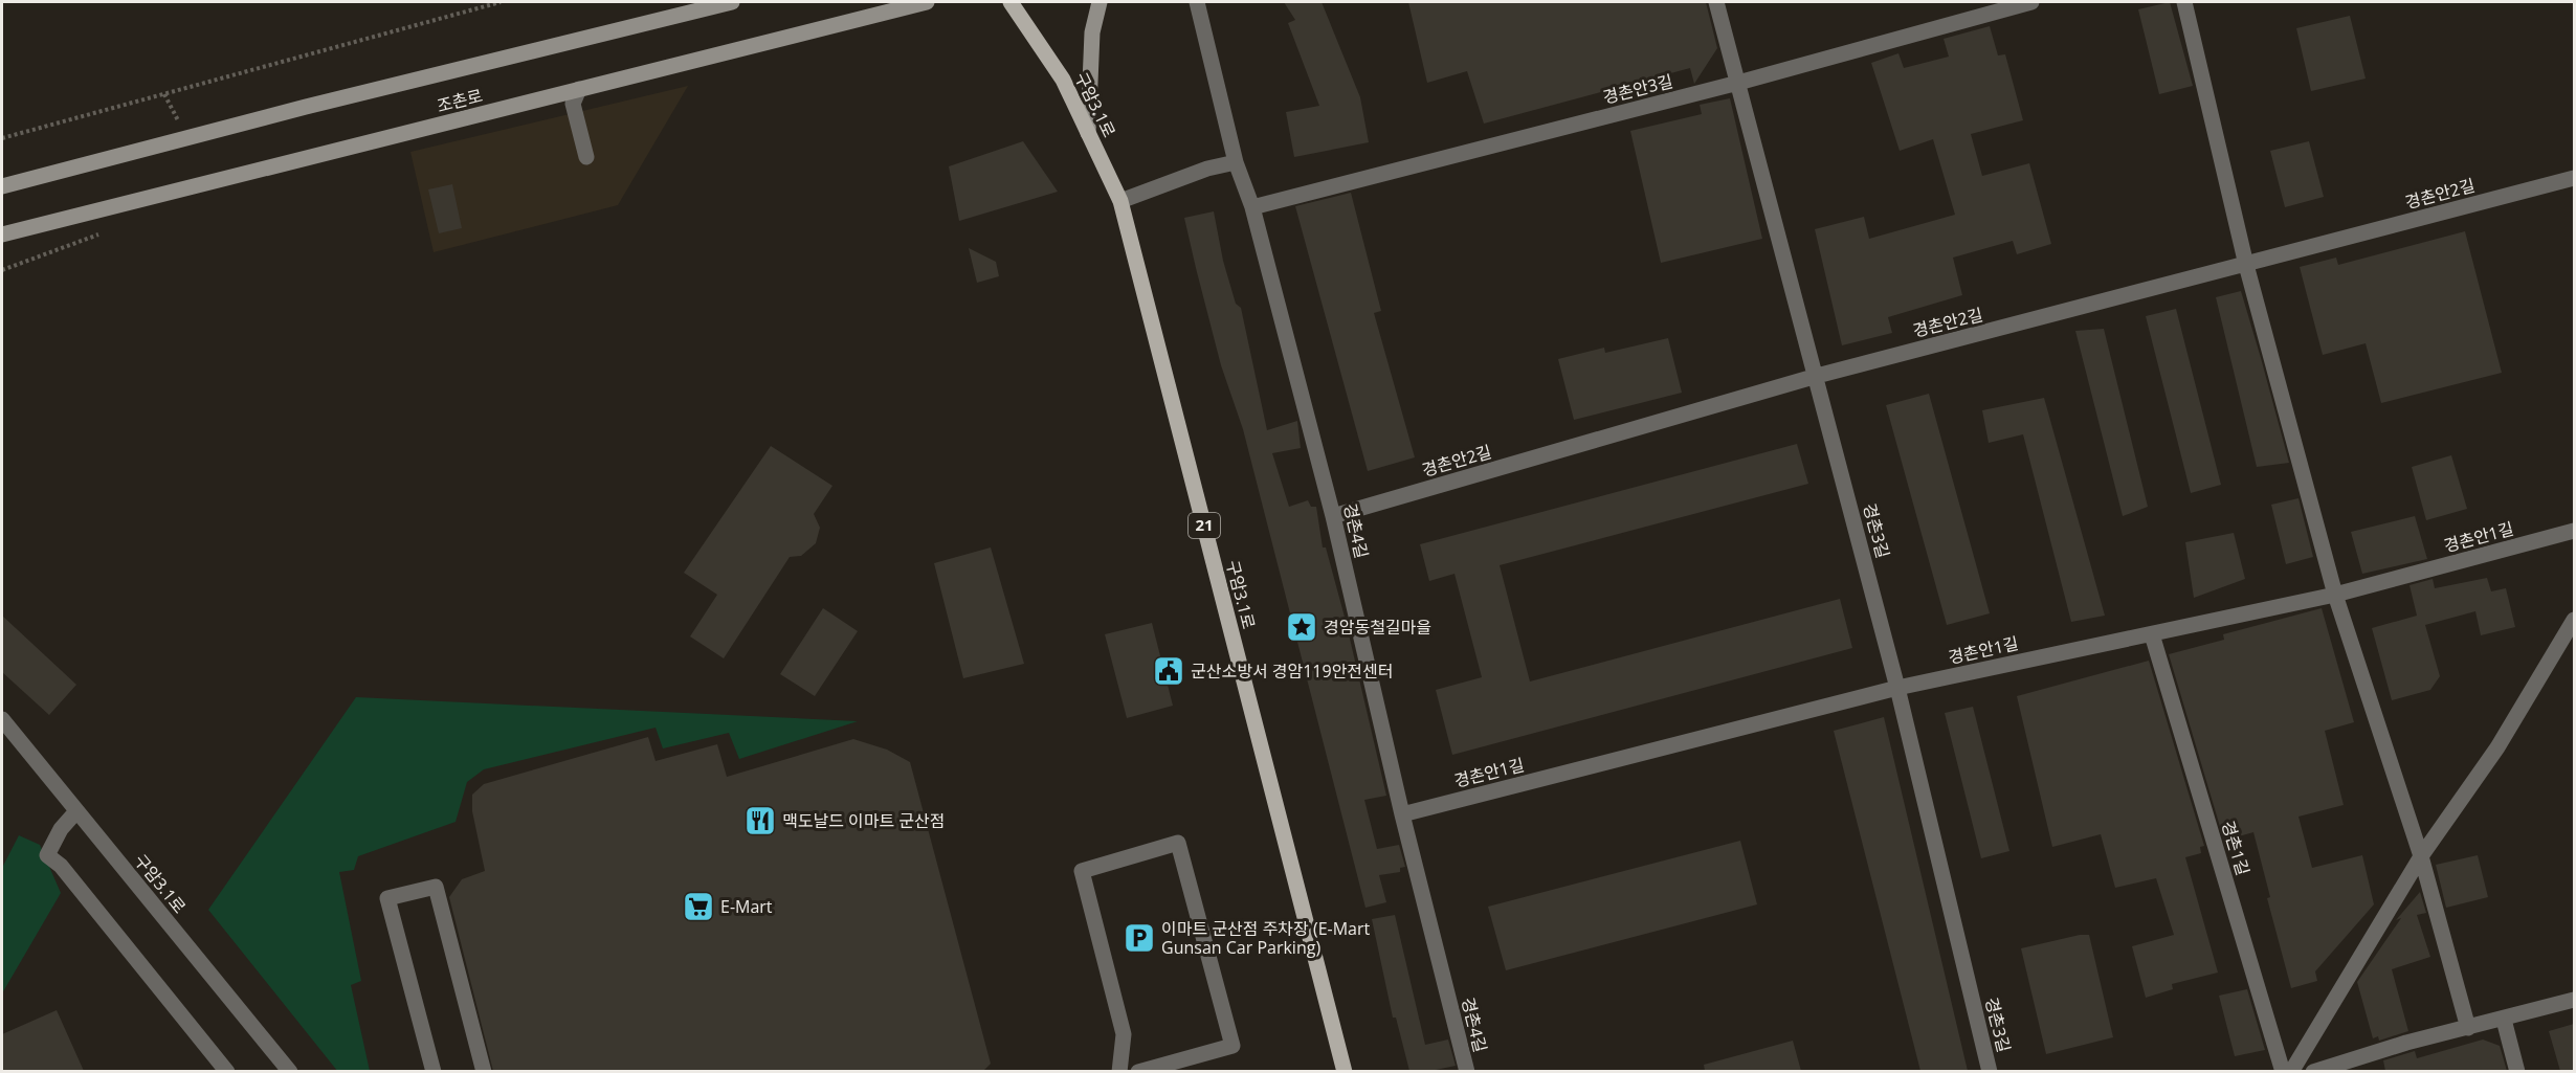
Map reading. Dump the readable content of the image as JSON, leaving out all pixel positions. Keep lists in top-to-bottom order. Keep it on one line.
{"streets":{"main road":["구암3.1로","21"],"street":["경촌안3길","조촌로","경촌안2길","경촌4길","경촌3길","경촌안1길","경촌1길"]},"crossings":[["경촌안3길","경촌4길"],["경촌안3길","경촌3길"],["경촌안2길","경촌4길"],["경촌안2길","경촌3길"],["경촌4길","경촌안1길"],["경촌3길","경촌안1길"],["경촌안1길","경촌1길"]],"places":{"place":["경암동철길마을"],"public building":["군산소방서 경암119안전센터"],"restaurant":["맥도날드 이마트 군산점"],"supermarket":["E-Mart"],"parking":["이마트 군산점 주차장 (E-Mart Gunsan Car Parking)"]}}
